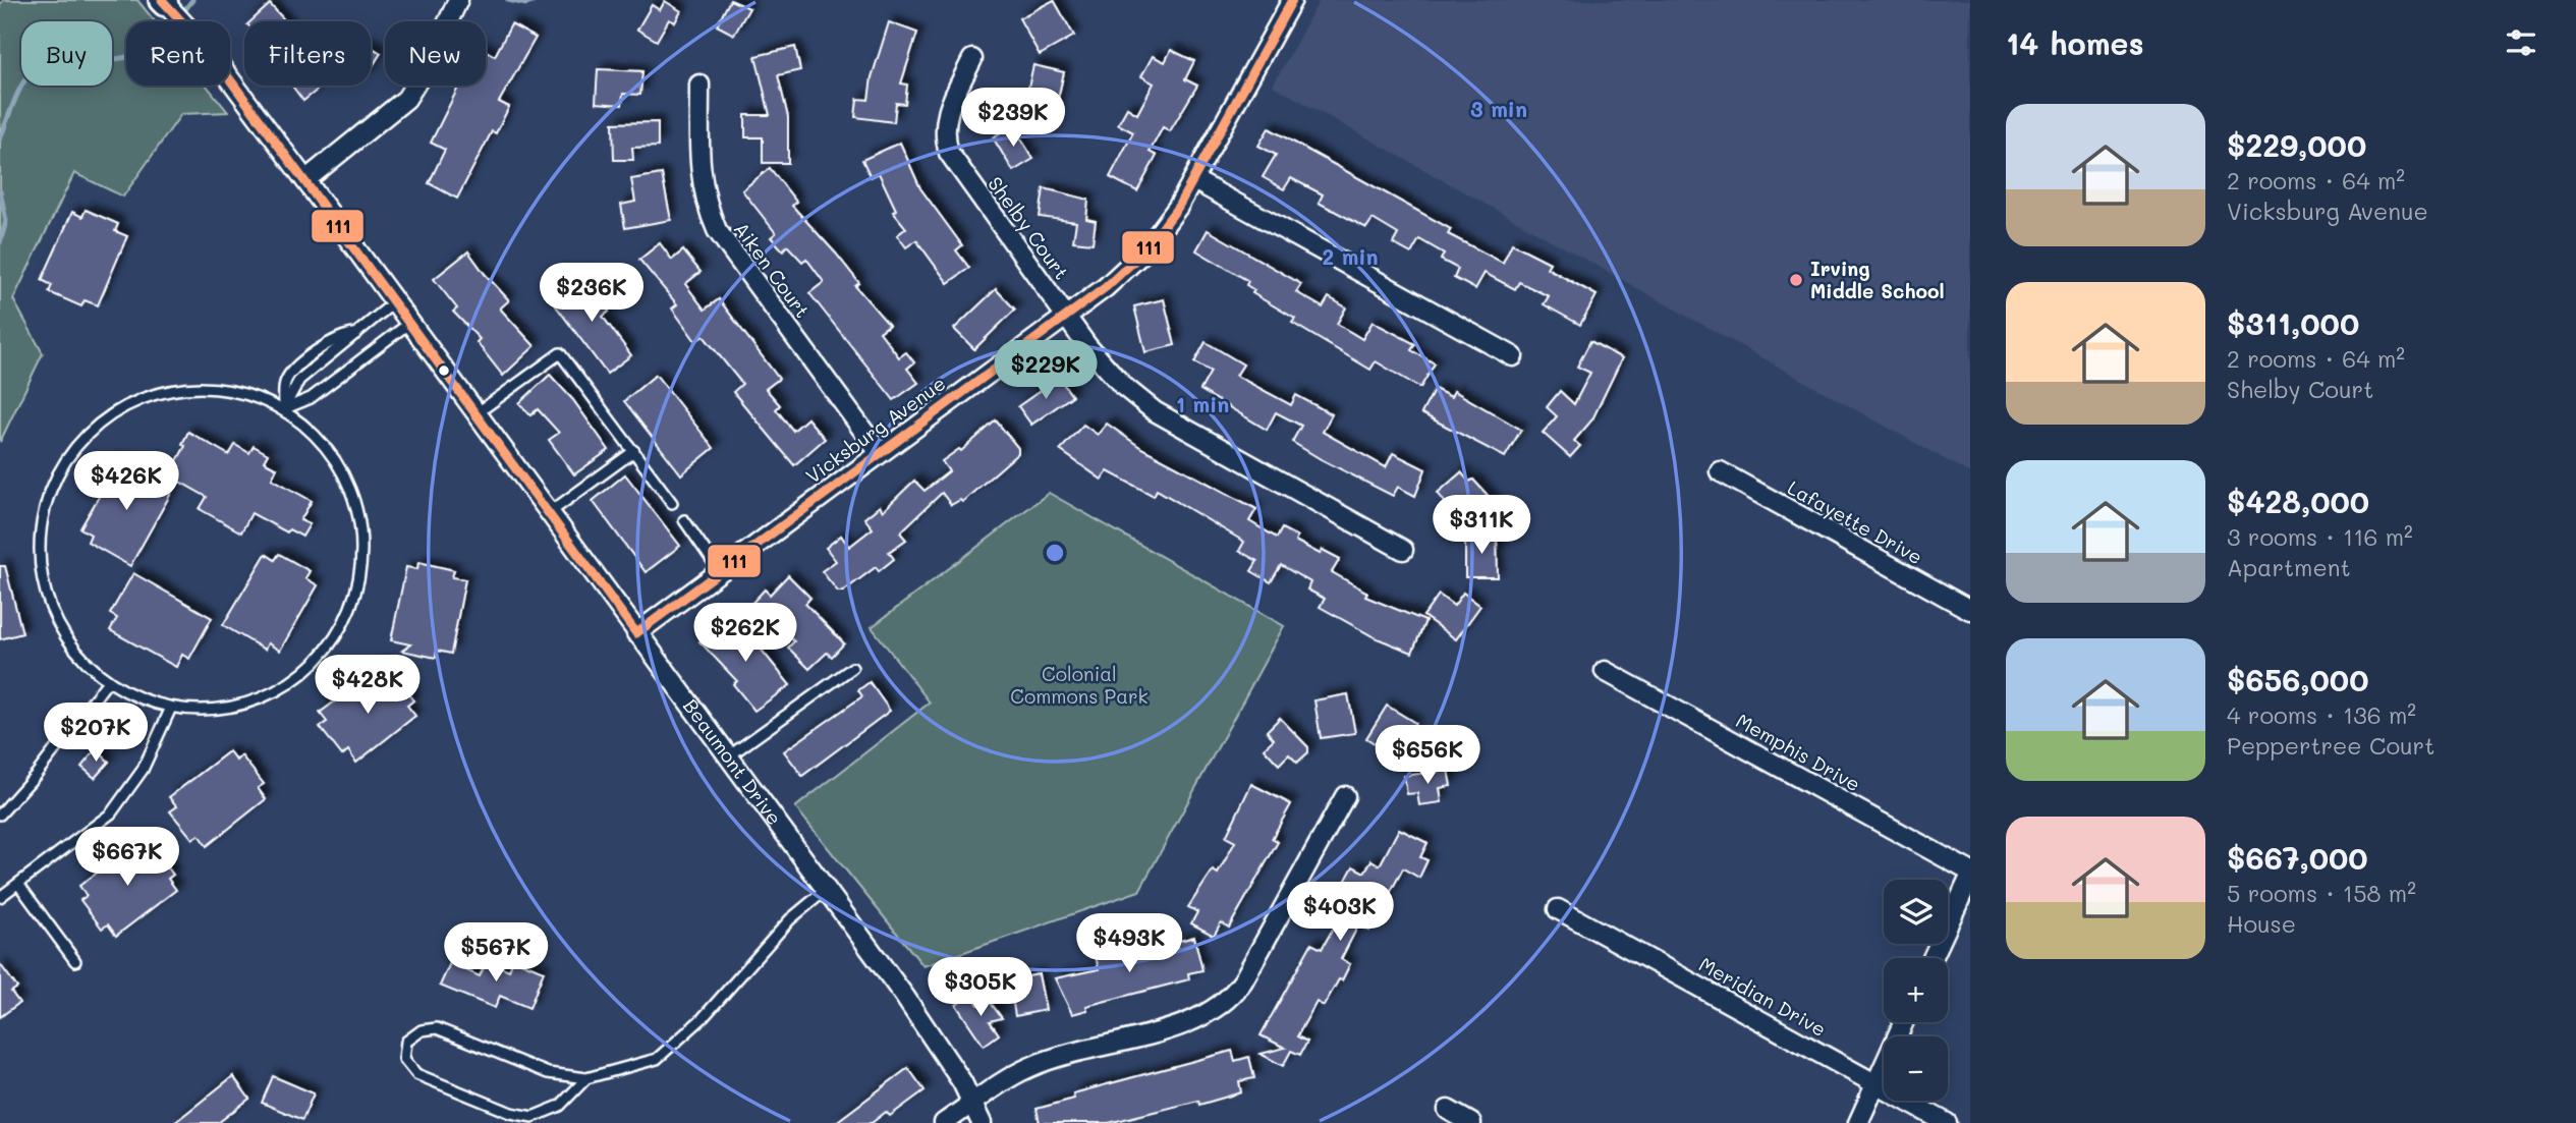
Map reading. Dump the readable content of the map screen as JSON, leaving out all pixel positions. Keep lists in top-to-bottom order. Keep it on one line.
{"streets":{"street":["Shelby Court","Aiken Court","Vicksburg Avenue","Lafayette Drive","Memphis Drive","Beaumont Drive","Meridian Drive"]},"crossings":[["Shelby Court","Vicksburg Avenue"],["Aiken Court","Vicksburg Avenue"],["Vicksburg Avenue","Beaumont Drive"]],"parks":["Colonial Commons Park"],"places":["Irving Middle School"],"lines":["transit line 111"],"page":{"heading":"14 homes","chip":["Buy","Rent","Filters","New"],"list":[{"name":"$229,000","note":"2 rooms · 64 m² · Vicksburg Avenue"},{"name":"$311,000","note":"2 rooms · 64 m² · Shelby Court"},{"name":"$428,000","note":"3 rooms · 116 m² · Apartment"},{"name":"$656,000","note":"4 rooms · 136 m² · Peppertree Court"},{"name":"$667,000","note":"5 rooms · 158 m² · House"}],"price":["$239K","$236K","$229K","$426K","$311K","$262K","$428K","$207K","$656K","$667K","$403K","$493K","$567K","$305K"],"map_buttons":["+","−"]},"rings":["3 min","2 min","1 min"]}
